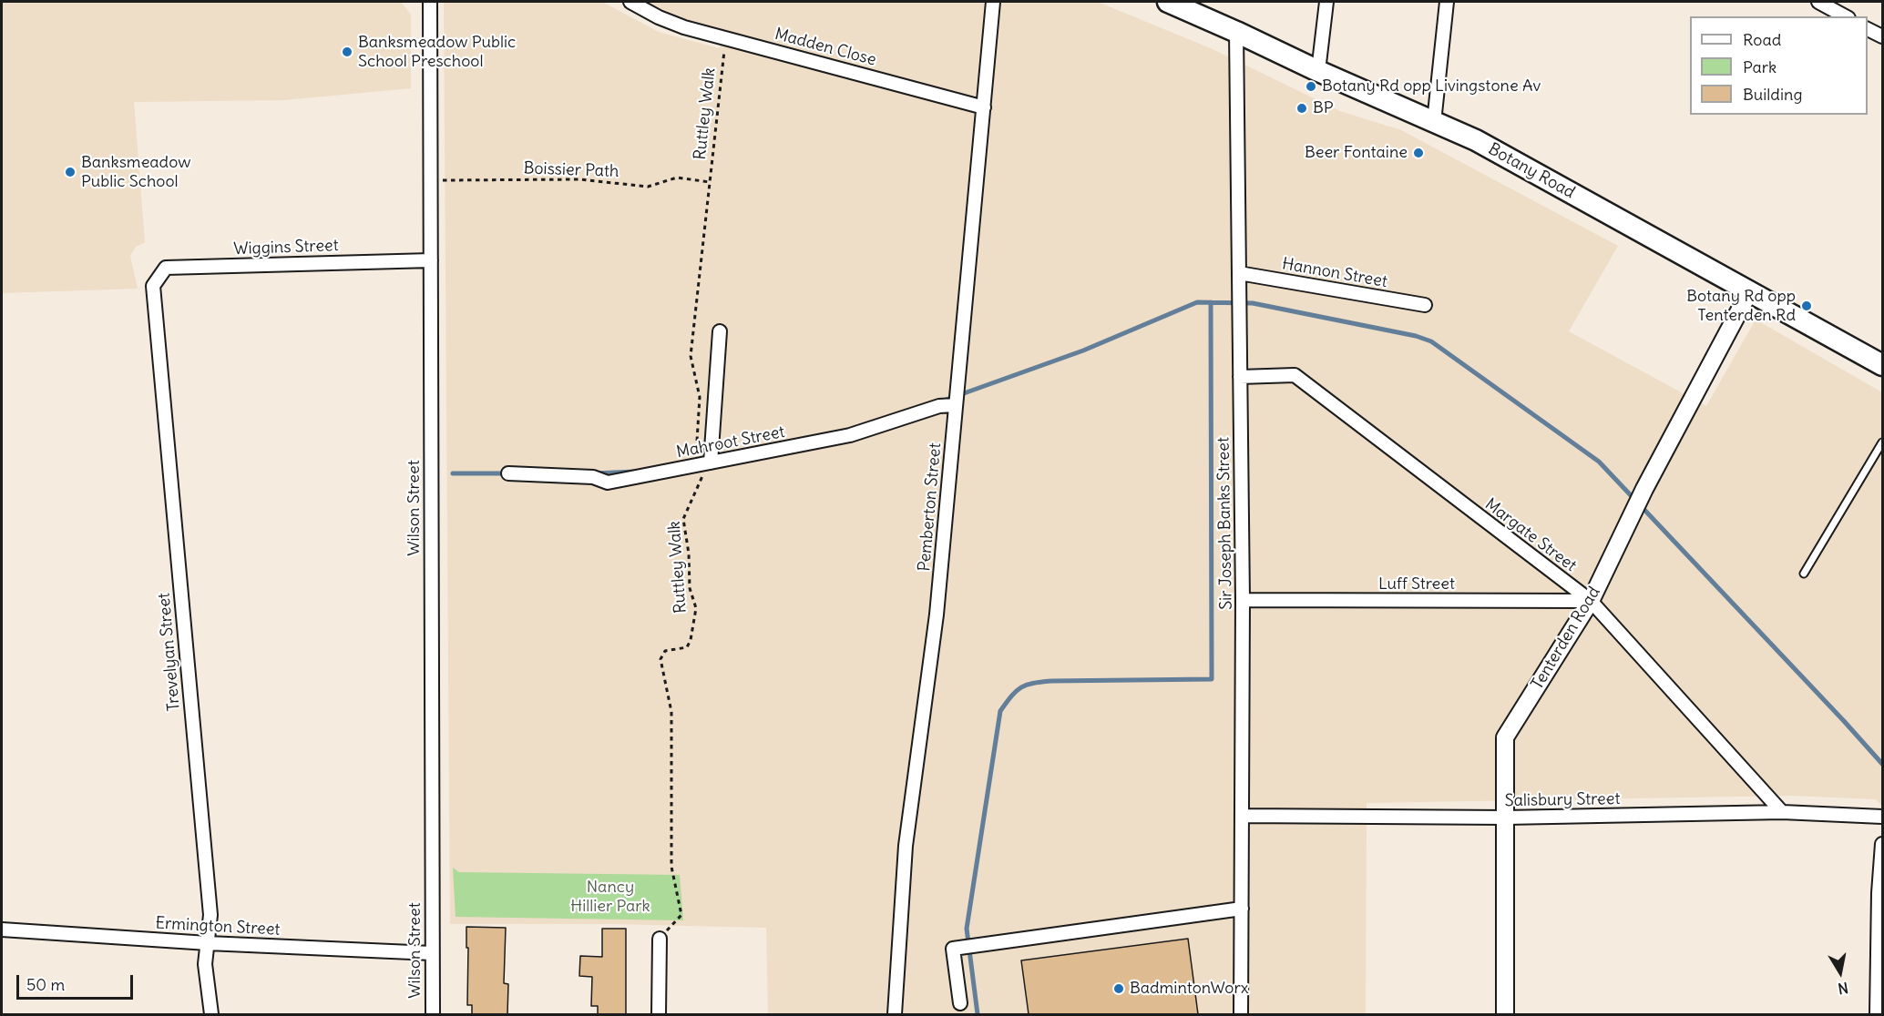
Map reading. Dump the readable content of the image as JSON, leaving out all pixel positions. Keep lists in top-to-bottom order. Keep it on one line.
{"streets":{"main road":["Botany Road"],"street":["Madden Close","Wiggins Street","Hannon Street","Mahroot Street","Pemberton Street","Wilson Street","Sir Joseph Banks Street","Margate Street","Luff Street","Tenterden Road","Trevelyan Street","Salisbury Street","Ermington Street"],"path":["Ruttley Walk","Boissier Path"]},"crossings":[["Madden Close","Ruttley Walk"],["Madden Close","Pemberton Street"],["Ruttley Walk","Boissier Path"],["Ruttley Walk","Mahroot Street"],["Boissier Path","Wilson Street"],["Botany Road","Sir Joseph Banks Street"],["Botany Road","Tenterden Road"],["Wiggins Street","Wilson Street"],["Wiggins Street","Trevelyan Street"],["Hannon Street","Sir Joseph Banks Street"],["Mahroot Street","Pemberton Street"],["Wilson Street","Ermington Street"],["Sir Joseph Banks Street","Margate Street"],["Sir Joseph Banks Street","Luff Street"],["Sir Joseph Banks Street","Salisbury Street"],["Margate Street","Luff Street"],["Margate Street","Tenterden Road"],["Margate Street","Salisbury Street"],["Luff Street","Tenterden Road"],["Tenterden Road","Salisbury Street"],["Trevelyan Street","Ermington Street"]],"parks":["Nancy Hillier Park"],"places":["Banksmeadow Public School Preschool","Botany Rd opp Livingstone Av","BP","Beer Fontaine","Banksmeadow Public School","Botany Rd opp Tenterden Rd","BadmintonWorx"],"legend":["Road","Park","Building"],"scale_bar":"50 m","north":"bottom"}
